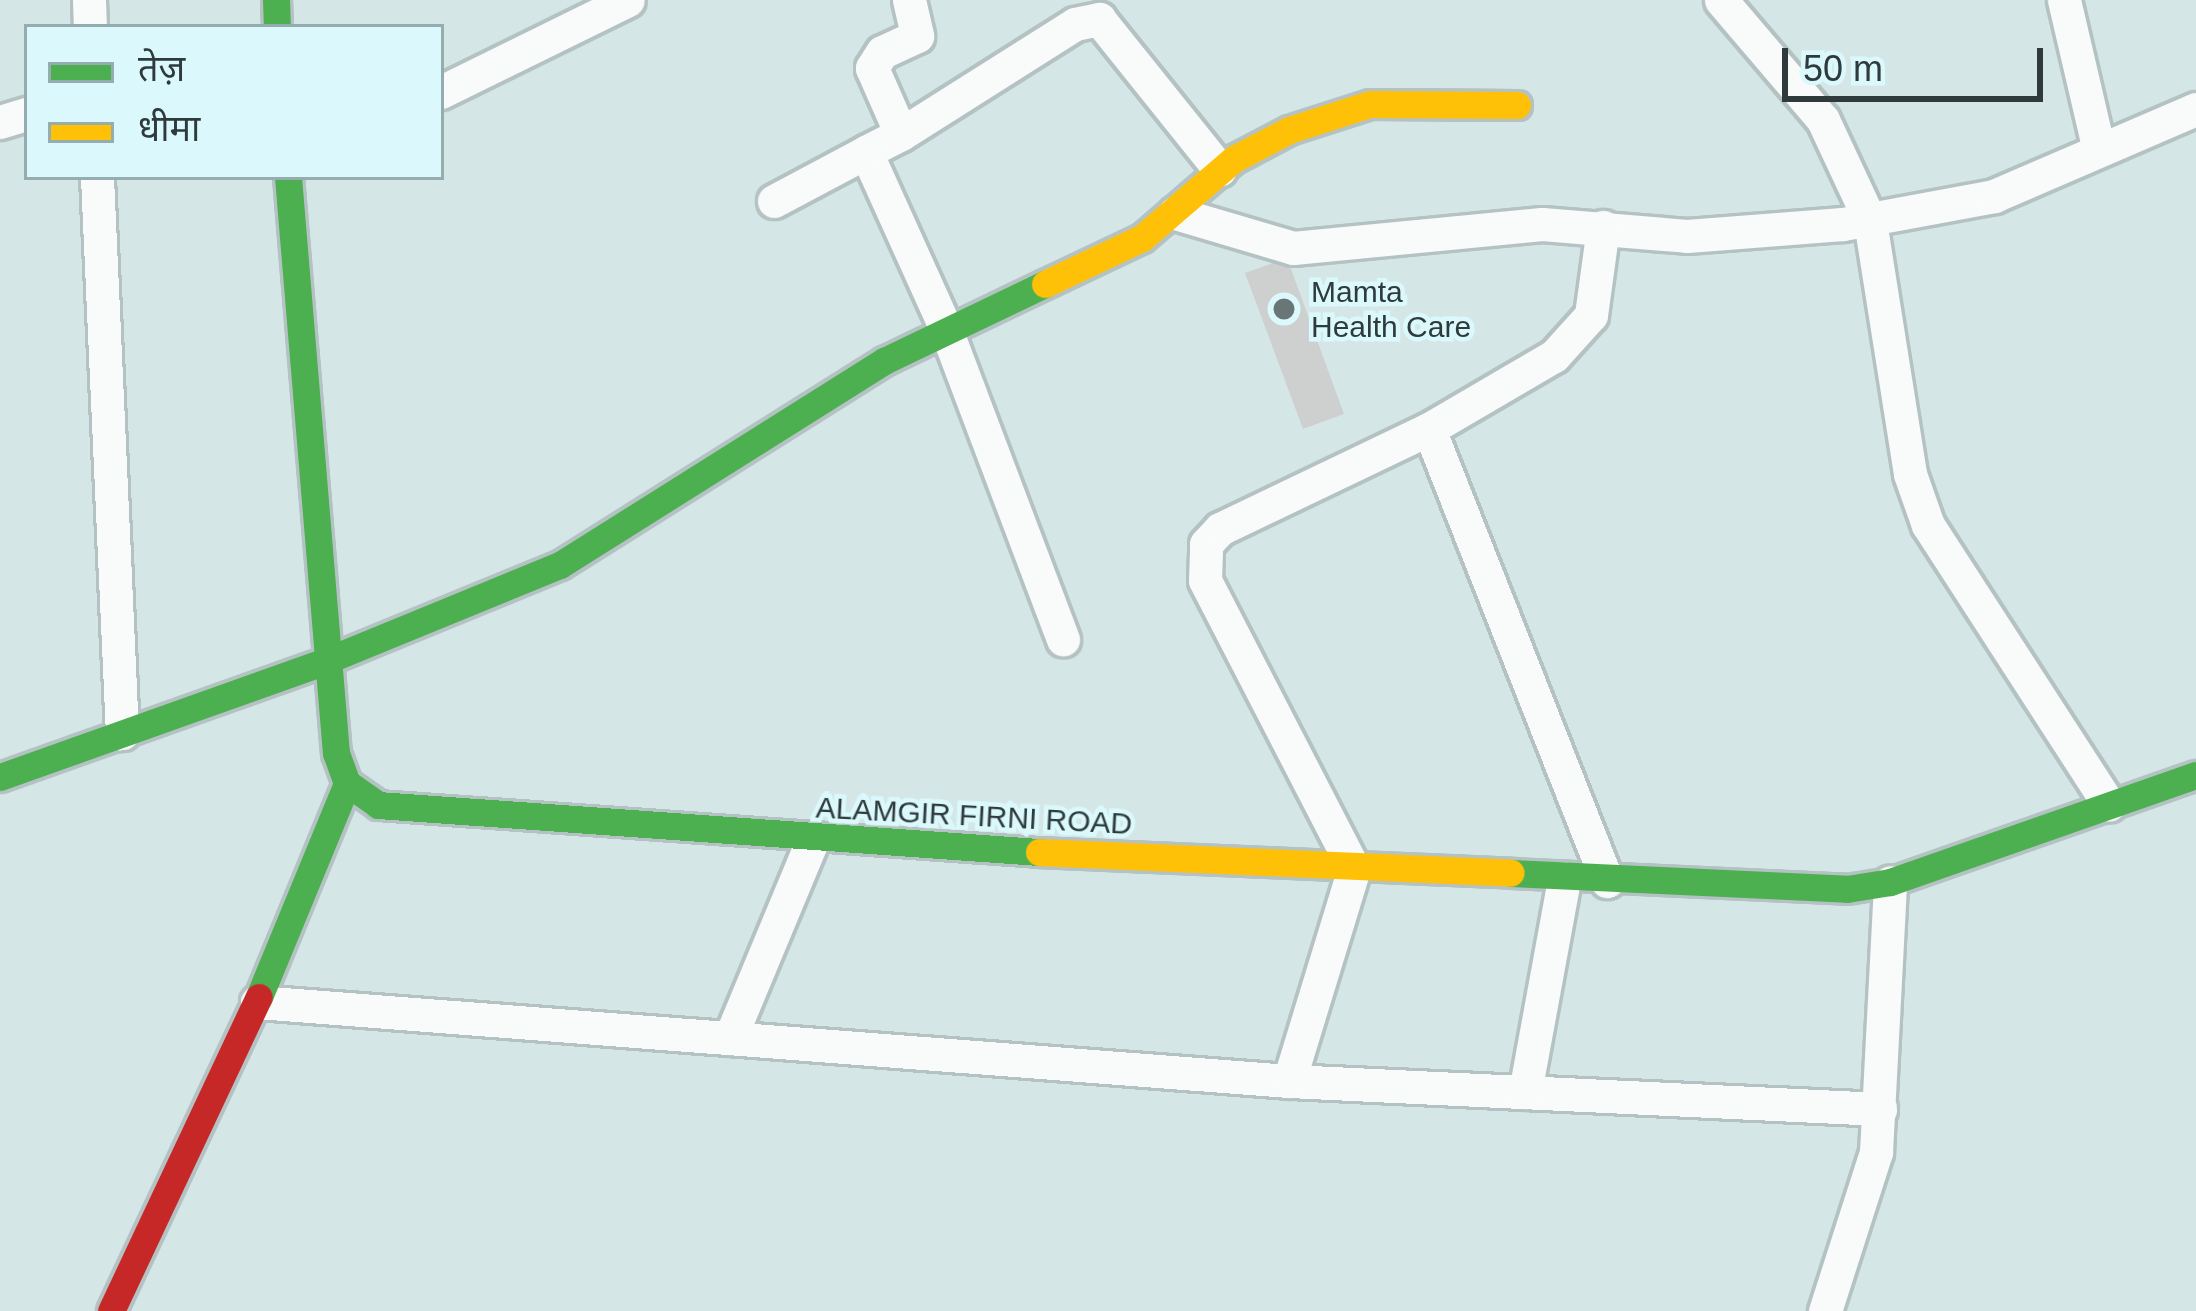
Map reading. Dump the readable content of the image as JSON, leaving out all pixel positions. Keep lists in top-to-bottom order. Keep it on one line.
{"streets":{"street":["ALAMGIR FIRNI ROAD"]},"places":["Mamta Health Care"],"legend":["तेज़","धीमा"],"scale_bar":"50 m"}
